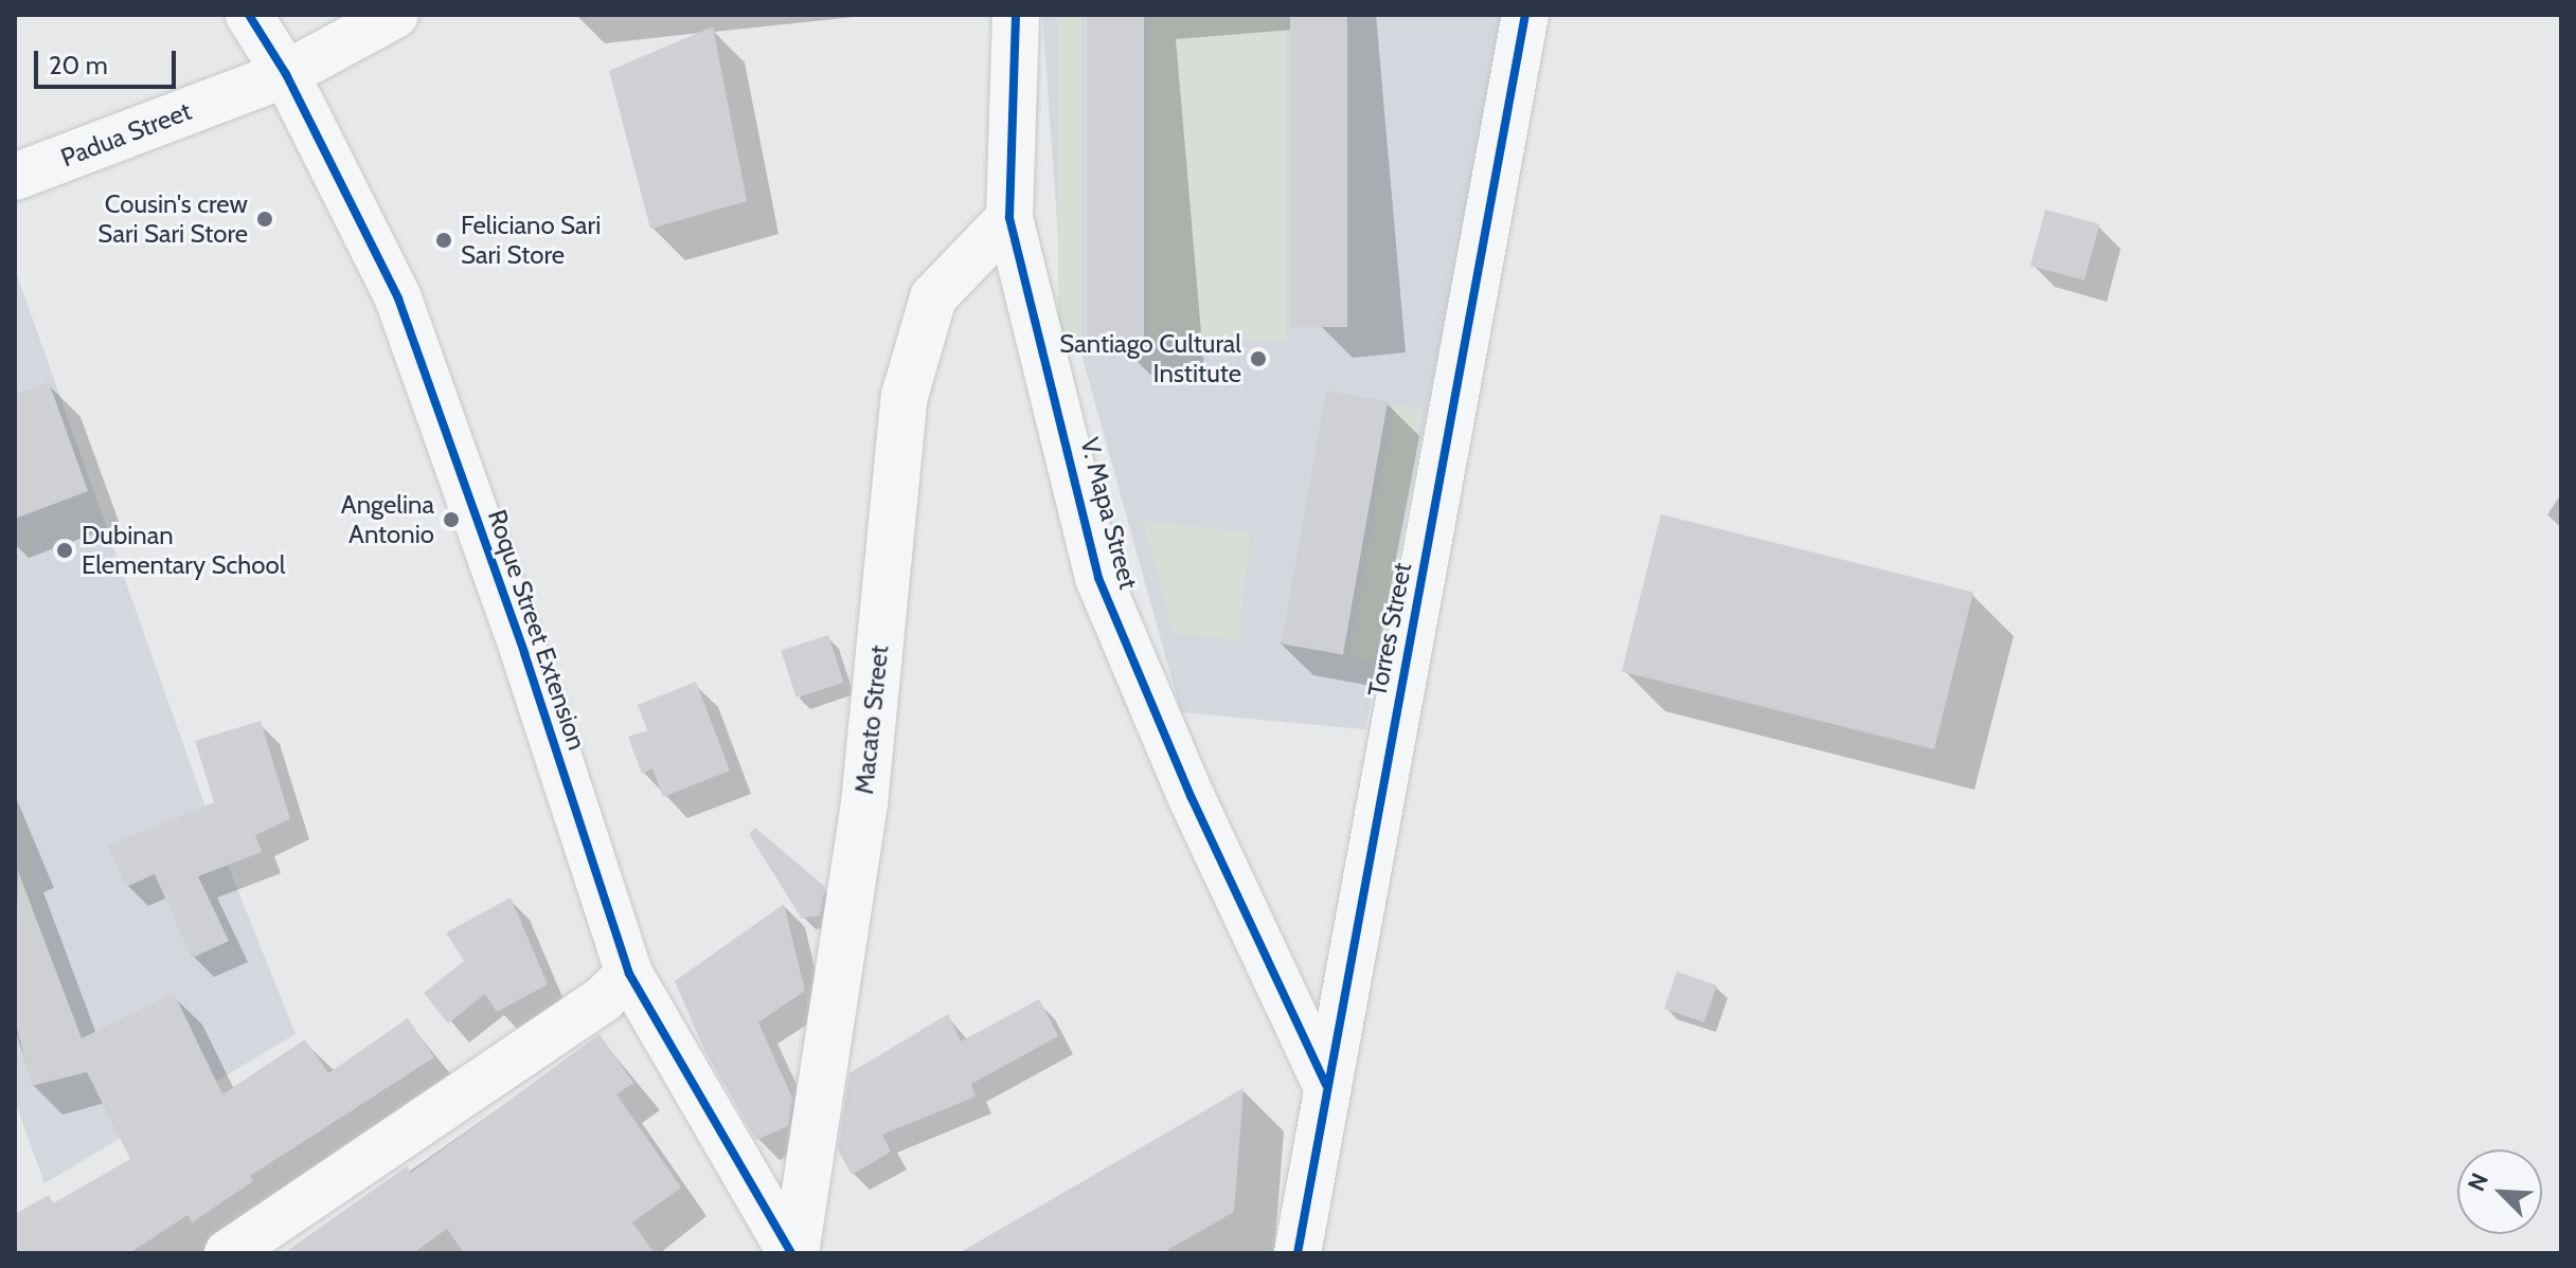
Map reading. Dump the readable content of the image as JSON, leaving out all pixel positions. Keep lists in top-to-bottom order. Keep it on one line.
{"streets":{"street":["Padua Street","V. Mapa Street","Roque Street Extension","Torres Street","Macato Street"]},"crossings":[["Padua Street","Roque Street Extension"],["V. Mapa Street","Torres Street"],["V. Mapa Street","Macato Street"],["Roque Street Extension","Macato Street"]],"places":["Cousin's crew Sari Sari Store","Feliciano Sari Sari Store","Santiago Cultural Institute","Angelina Antonio","Dubinan Elementary School"],"scale_bar":"20 m","north":"top left"}
